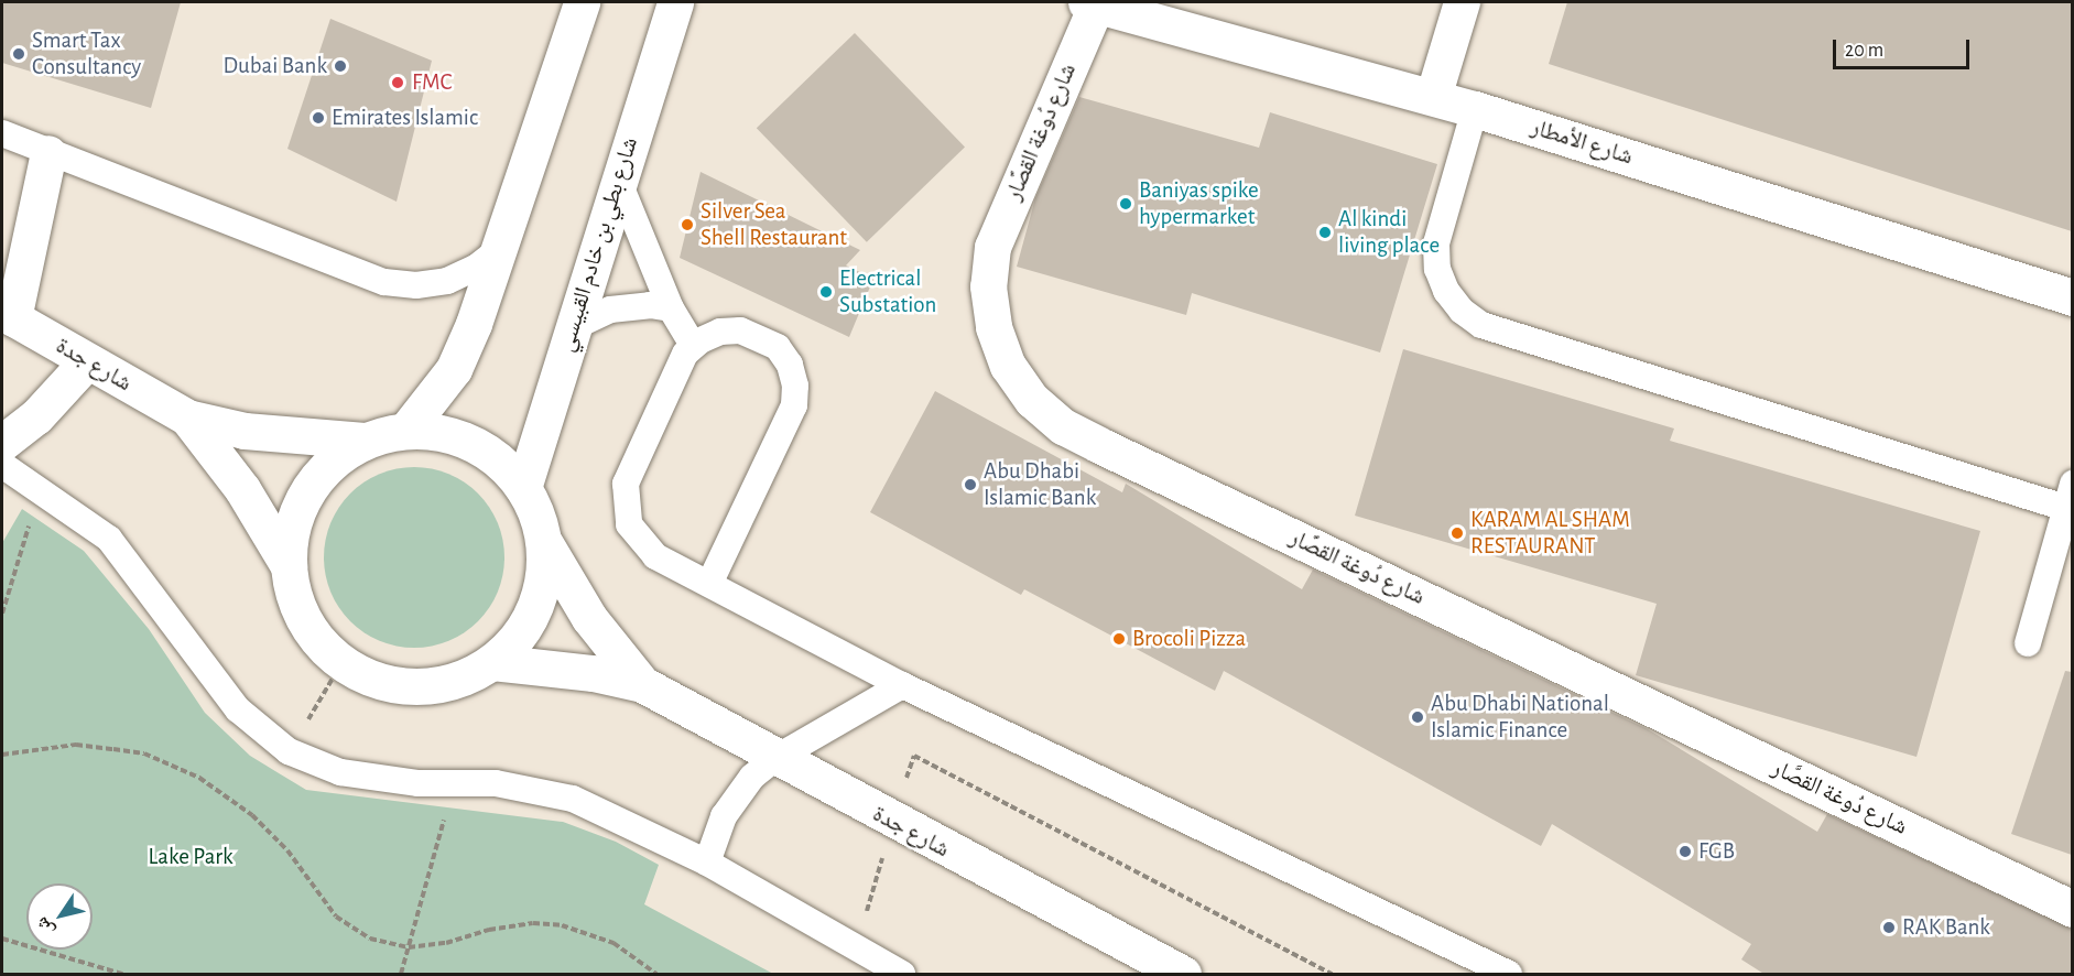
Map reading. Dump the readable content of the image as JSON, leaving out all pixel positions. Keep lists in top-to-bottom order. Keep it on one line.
{"streets":{"street":["شارع دُوغة القصَّار","شارع الأمطار","شارع بطي بن خادم القبيسي","شارع جدة"]},"crossings":[["شارع دُوغة القصَّار","شارع الأمطار"]],"parks":["Lake Park"],"places":["Smart Tax Consultancy","Dubai Bank","FMC","Emirates Islamic","Baniyas spike hypermarket","Silver Sea Shell Restaurant","Al kindi living place","Electrical Substation","Abu Dhabi Islamic Bank","KARAM AL SHAM RESTAURANT","Brocoli Pizza","Abu Dhabi National Islamic Finance","FGB","RAK Bank"],"scale_bar":"20 m","north":"bottom left"}
